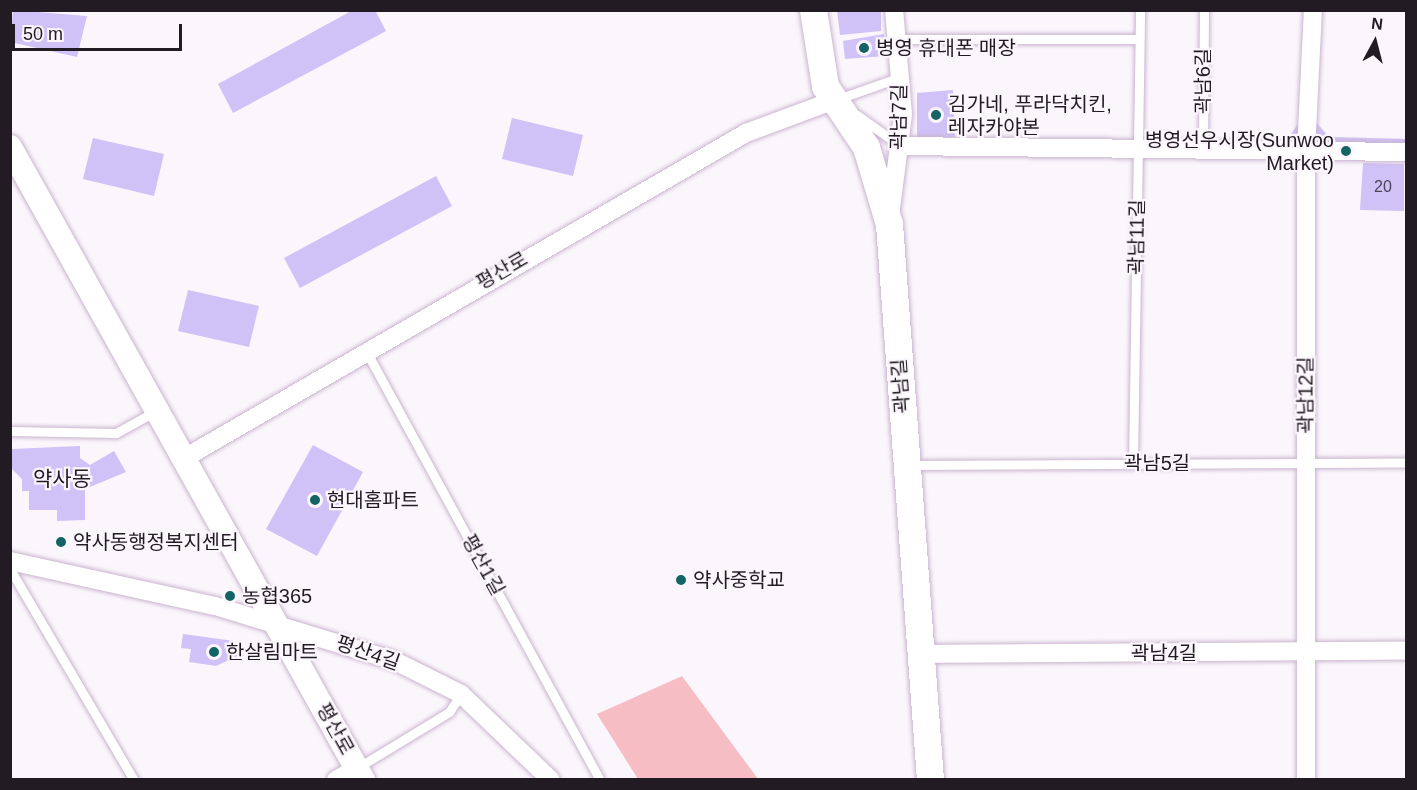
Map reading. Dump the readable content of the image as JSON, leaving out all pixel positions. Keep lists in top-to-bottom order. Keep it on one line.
{"streets":{"main road":["곽남길"],"street":["곽남7길","평산로","곽남12길","평산4길","곽남4길"],"lane":["곽남6길","곽남11길","곽남5길","평산1길"]},"crossings":[["곽남7길","곽남길"],["곽남11길","곽남5길"],["평산로","곽남길"],["평산로","평산1길"],["평산로","평산4길"],["곽남길","곽남5길"],["곽남길","곽남4길"],["곽남12길","곽남5길"],["곽남12길","곽남4길"]],"districts":["약사동"],"places":["병영 휴대폰 매장","김가네, 푸라닥치킨, 레자카야본","병영선우시장(Sunwoo Market)","현대홈파트","약사동행정복지센터","약사중학교","농협365","한살림마트"],"house_numbers":["20"],"scale_bar":"50 m","north":"top"}
